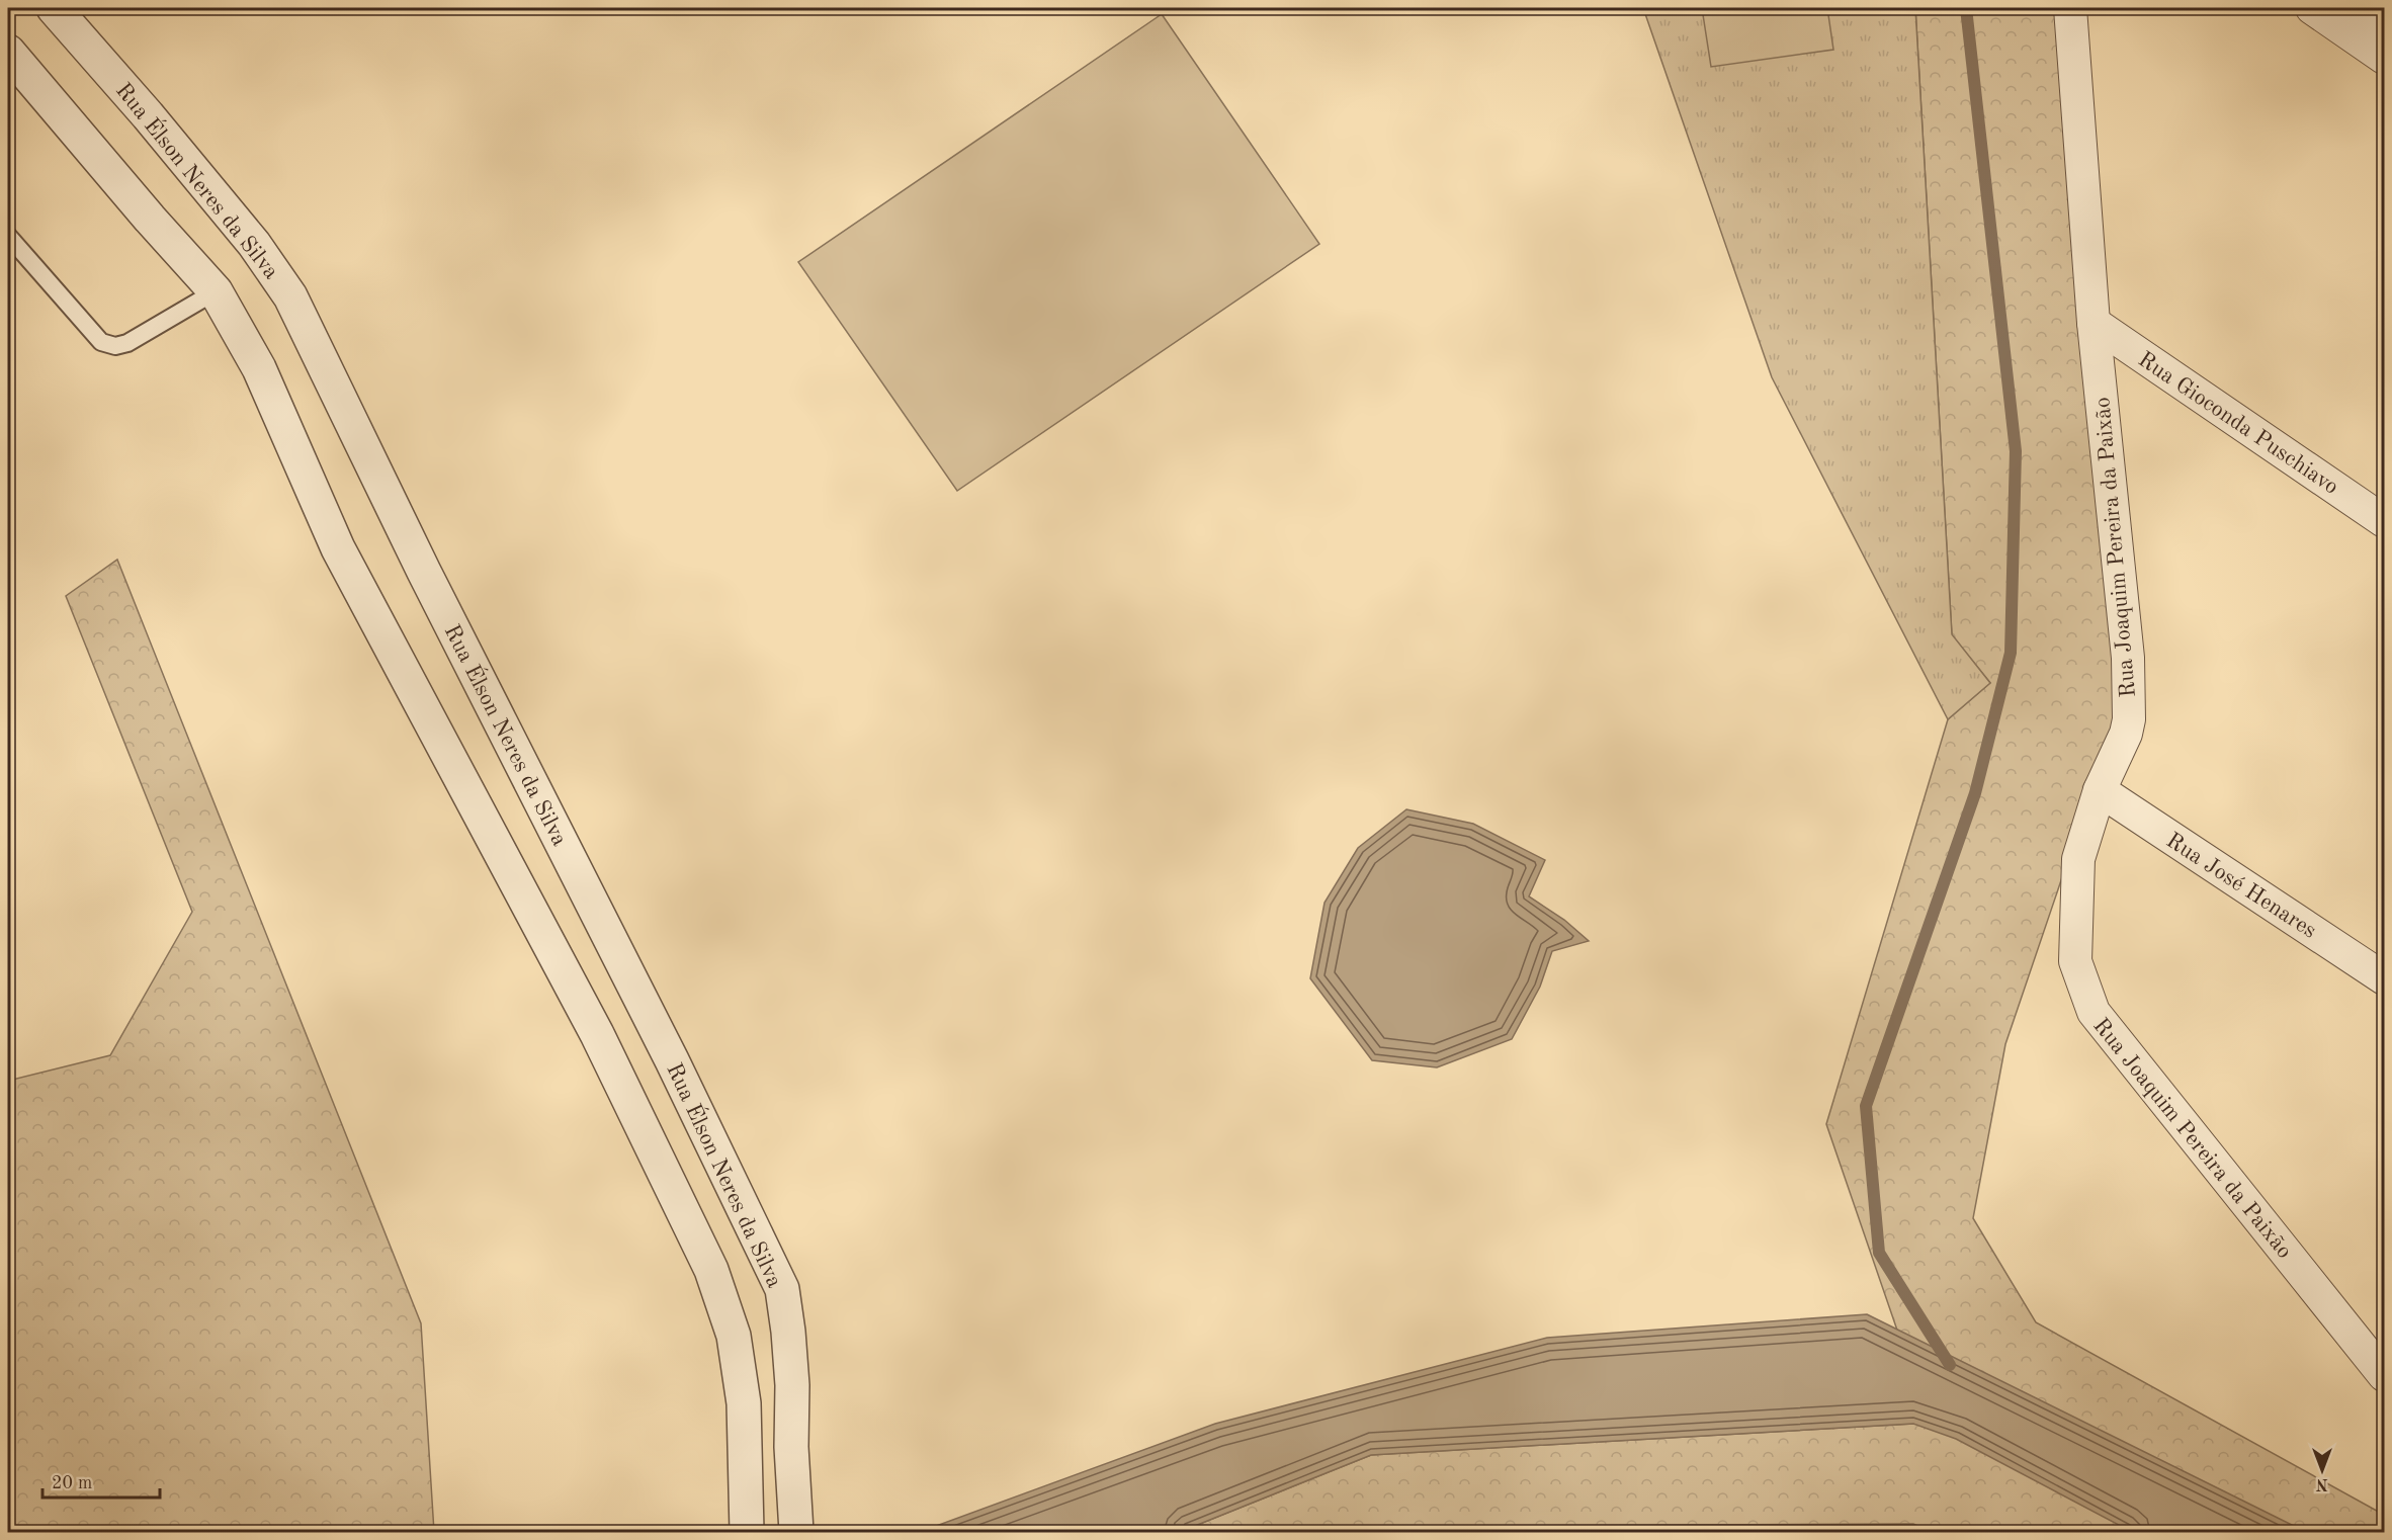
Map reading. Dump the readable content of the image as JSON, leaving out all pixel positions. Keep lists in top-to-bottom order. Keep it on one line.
{"streets":{"street":["Rua Élson Neres da Silva","Rua Gioconda Puschiavo","Rua Joaquim Pereira da Paixão","Rua José Henares"]},"crossings":[["Rua Gioconda Puschiavo","Rua Joaquim Pereira da Paixão"],["Rua Joaquim Pereira da Paixão","Rua José Henares"]],"scale_bar":"20 m","north":"bottom"}
